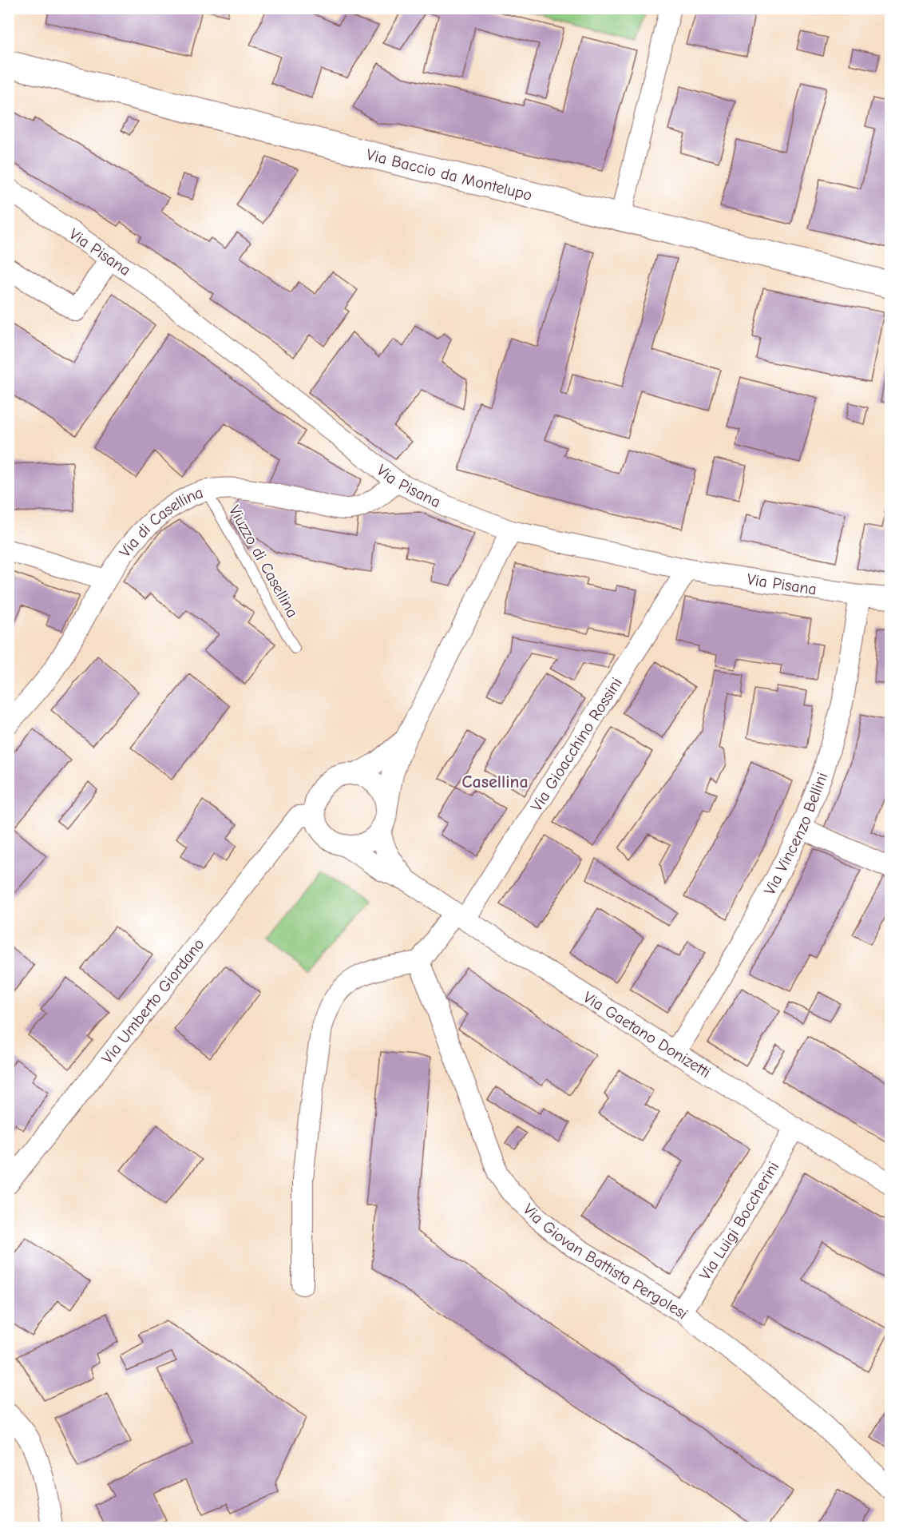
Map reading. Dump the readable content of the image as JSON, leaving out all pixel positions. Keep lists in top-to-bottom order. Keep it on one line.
{"streets":{"main road":["Via Baccio da Montelupo"],"street":["Via Pisana","Via di Casellina","Via Gioacchino Rossini","Via Vincenzo Bellini","Via Umberto Giordano","Via Gaetano Donizetti","Via Luigi Boccherini","Via Giovan Battista Pergolesi"],"lane":["Viuzzo di Casellina"]},"crossings":[["Via Pisana","Via di Casellina"],["Via Pisana","Via Gioacchino Rossini"],["Via Pisana","Via Vincenzo Bellini"],["Via di Casellina","Viuzzo di Casellina"],["Via Gioacchino Rossini","Via Gaetano Donizetti"],["Via Vincenzo Bellini","Via Gaetano Donizetti"],["Via Umberto Giordano","Via Gaetano Donizetti"],["Via Gaetano Donizetti","Via Luigi Boccherini"],["Via Luigi Boccherini","Via Giovan Battista Pergolesi"]],"districts":["Casellina"]}
